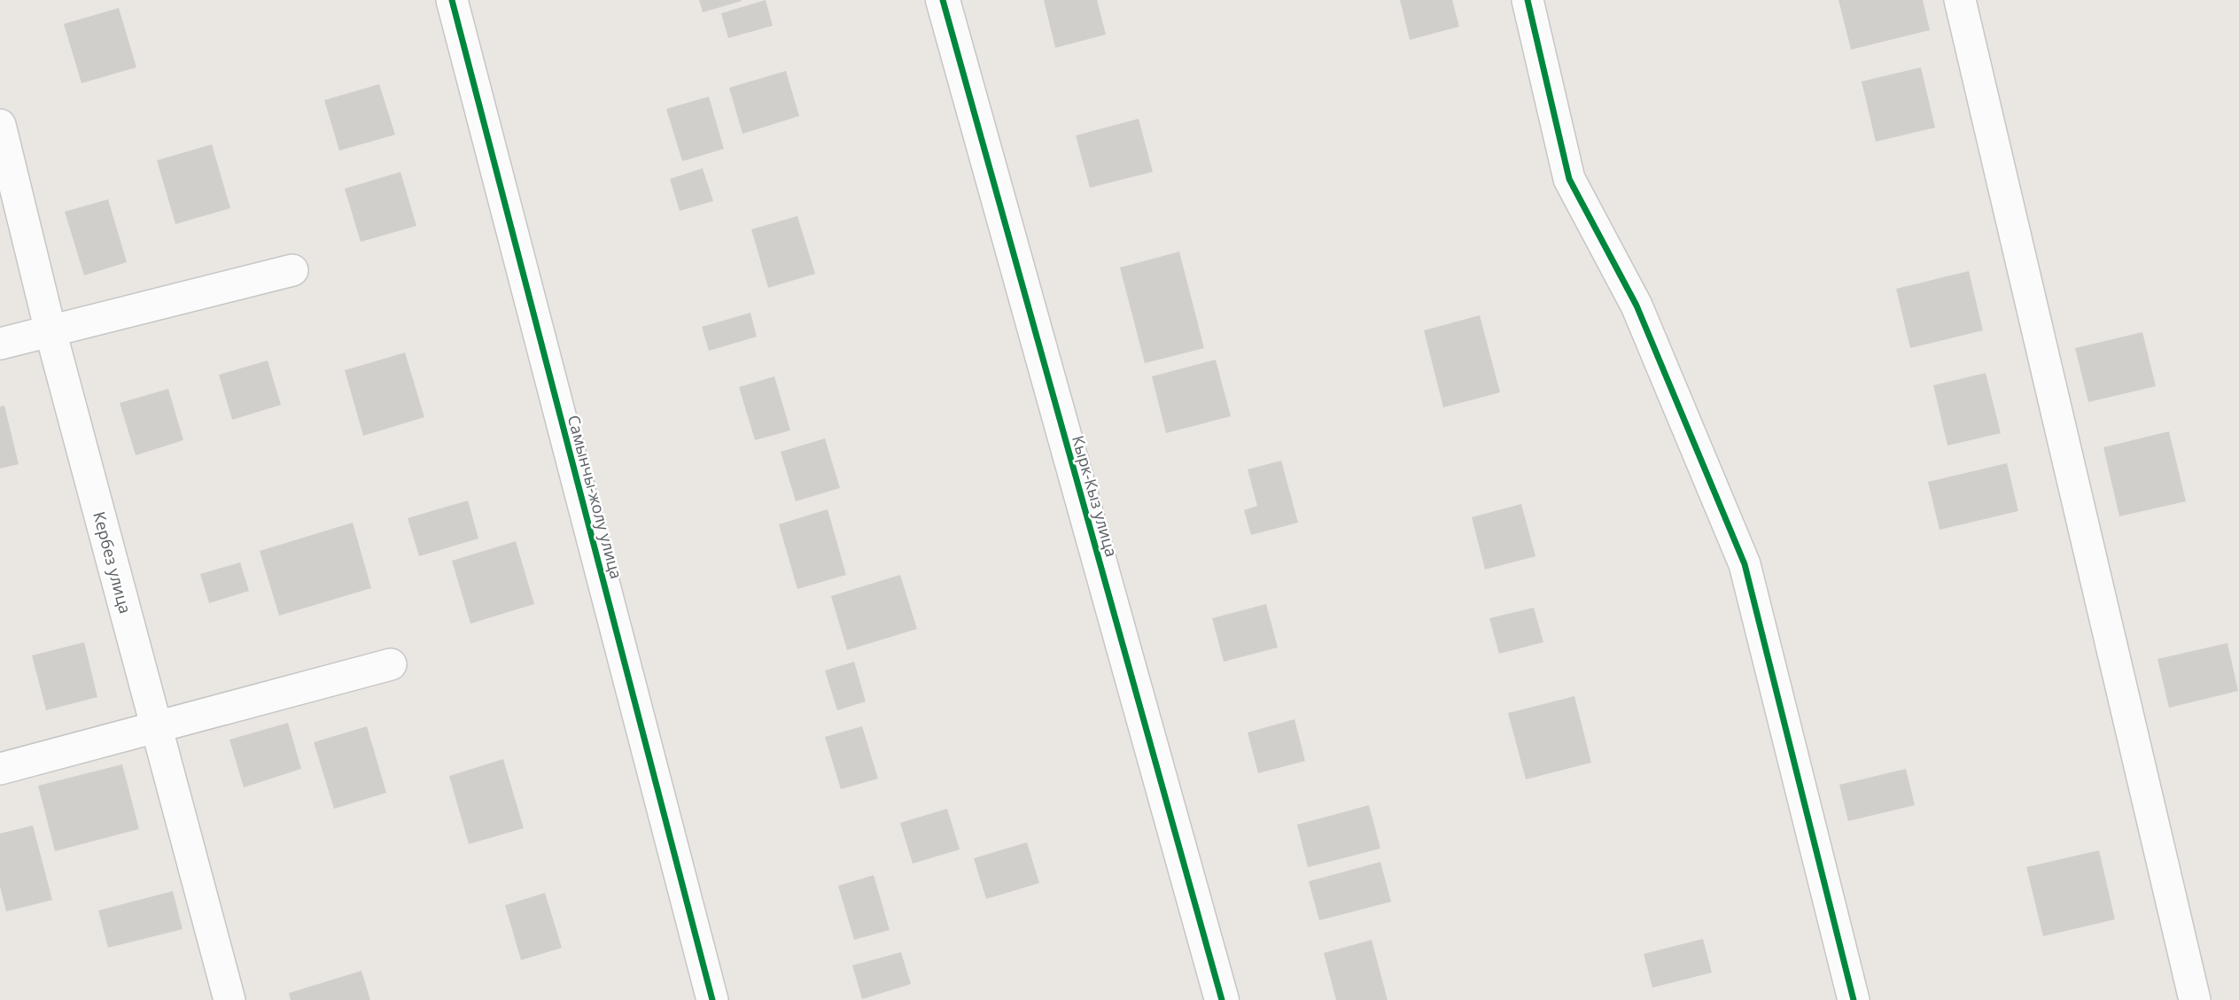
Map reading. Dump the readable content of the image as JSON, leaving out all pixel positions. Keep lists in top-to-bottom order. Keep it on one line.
{"streets":{"street":["Кырк-Кыз улица","Самынчы-жолу улица","Кербез улица"]}}
